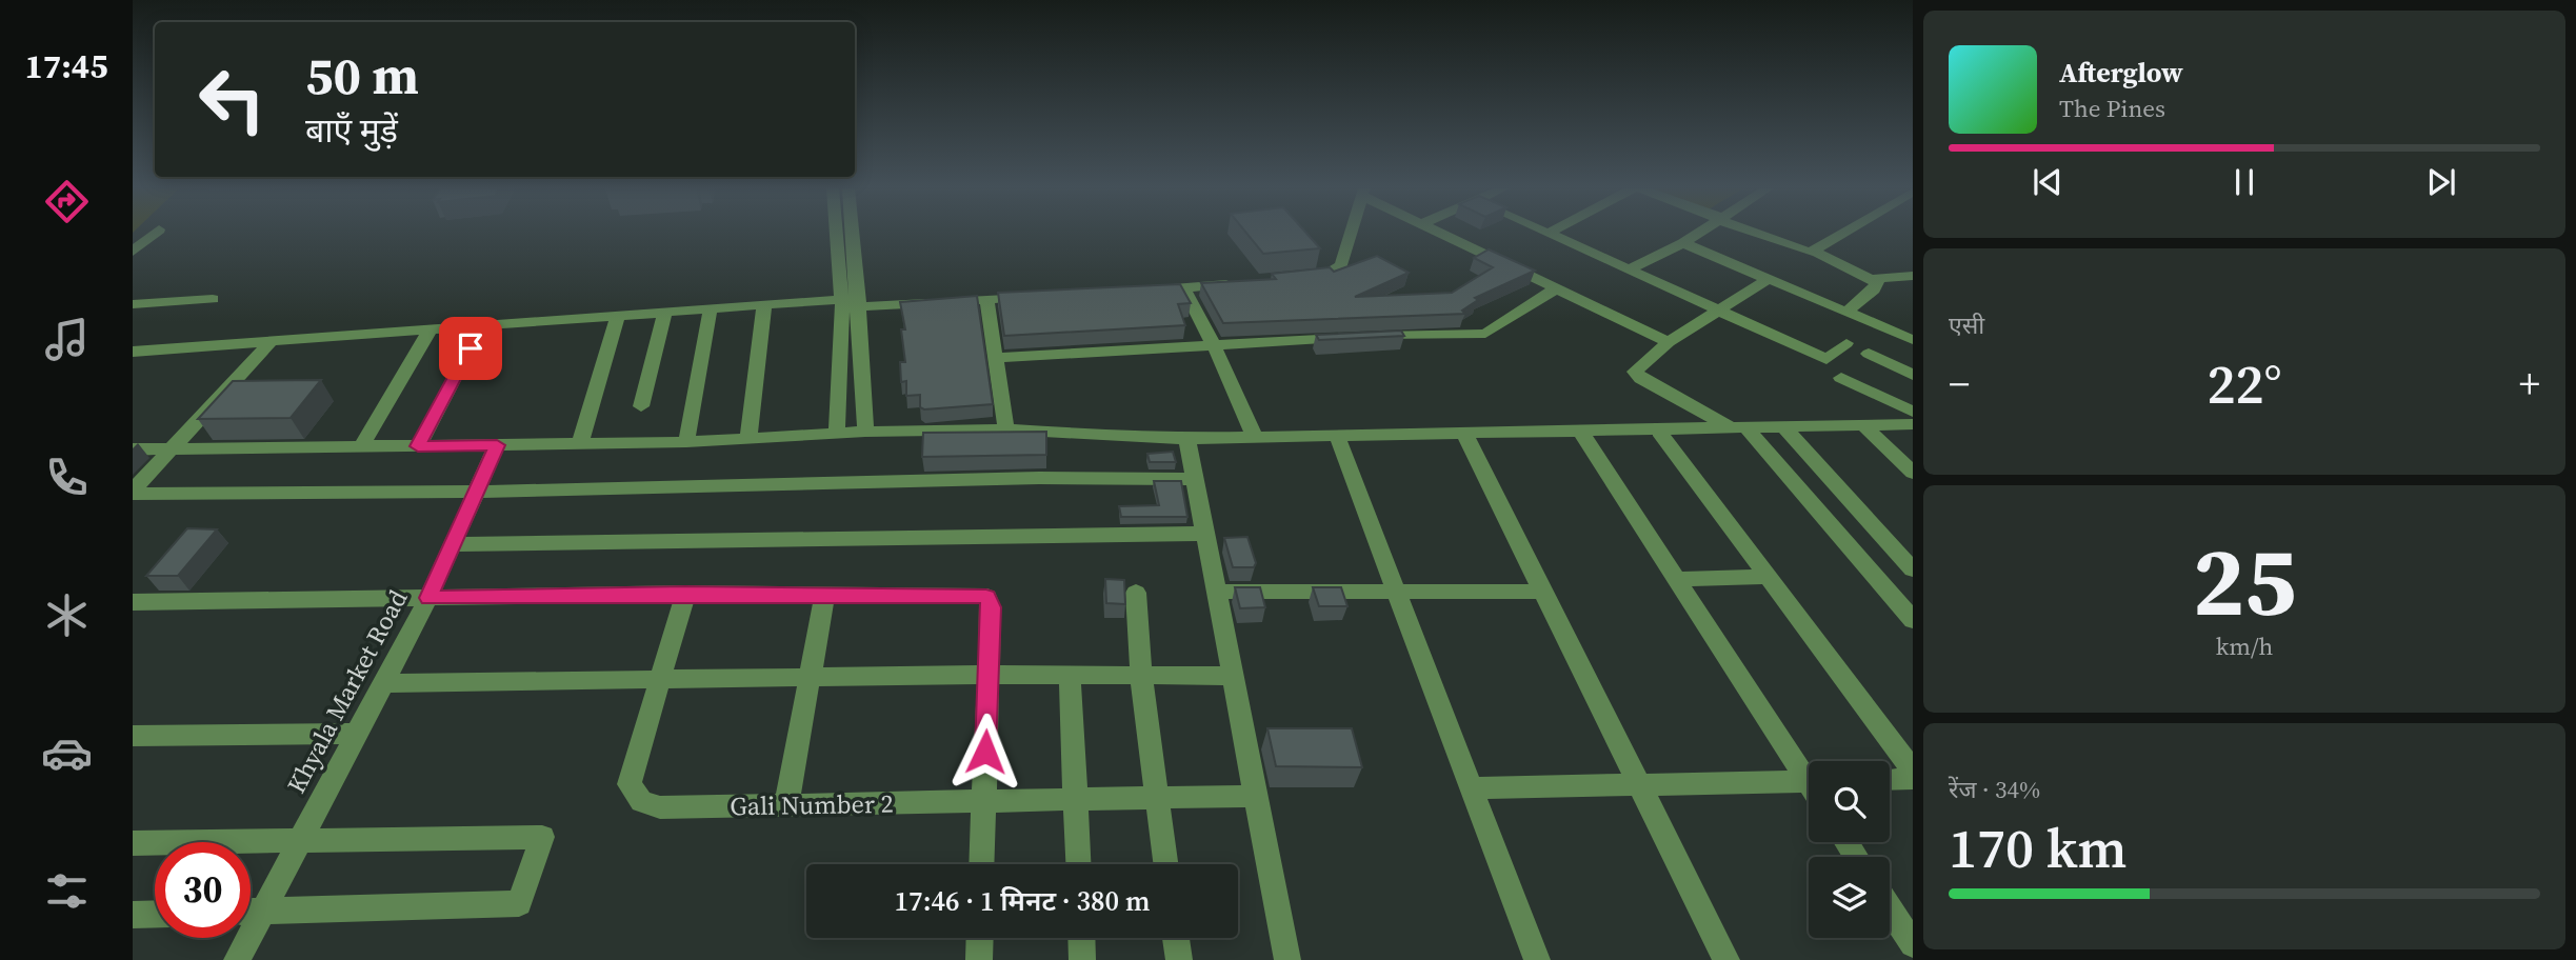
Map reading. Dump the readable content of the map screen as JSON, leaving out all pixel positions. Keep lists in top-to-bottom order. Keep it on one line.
{"streets":{"street":["Khyala Market Road","Gali Number 2"]},"page":{"tabs":"17:45","turn":["50 m","बाएँ मुड़ें"],"song":["Afterglow","The Pines"],"tile":["एसी",["25","km/h"],["रेंज · 34%","170 km"]],"heat":["−","22°","+"],"limit":"30","trip":"17:46 · 1 मिनट · 380 m"}}
